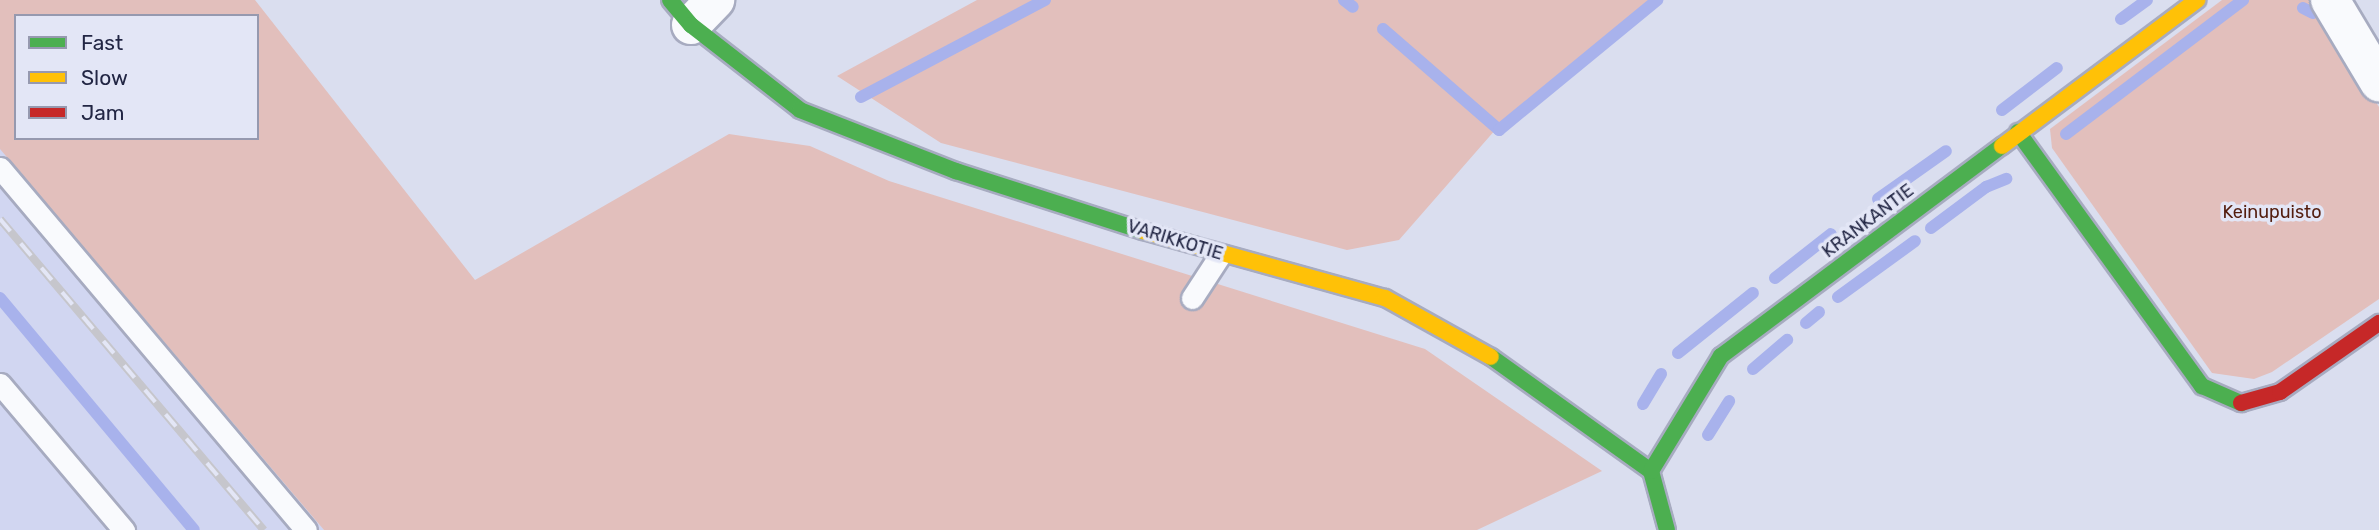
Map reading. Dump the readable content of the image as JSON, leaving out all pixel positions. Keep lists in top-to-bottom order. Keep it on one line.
{"streets":{"street":["KRANKANTIE","VARIKKOTIE"]},"crossings":[["KRANKANTIE","VARIKKOTIE"]],"parks":["Keinupuisto"],"legend":["Fast","Slow","Jam"]}
